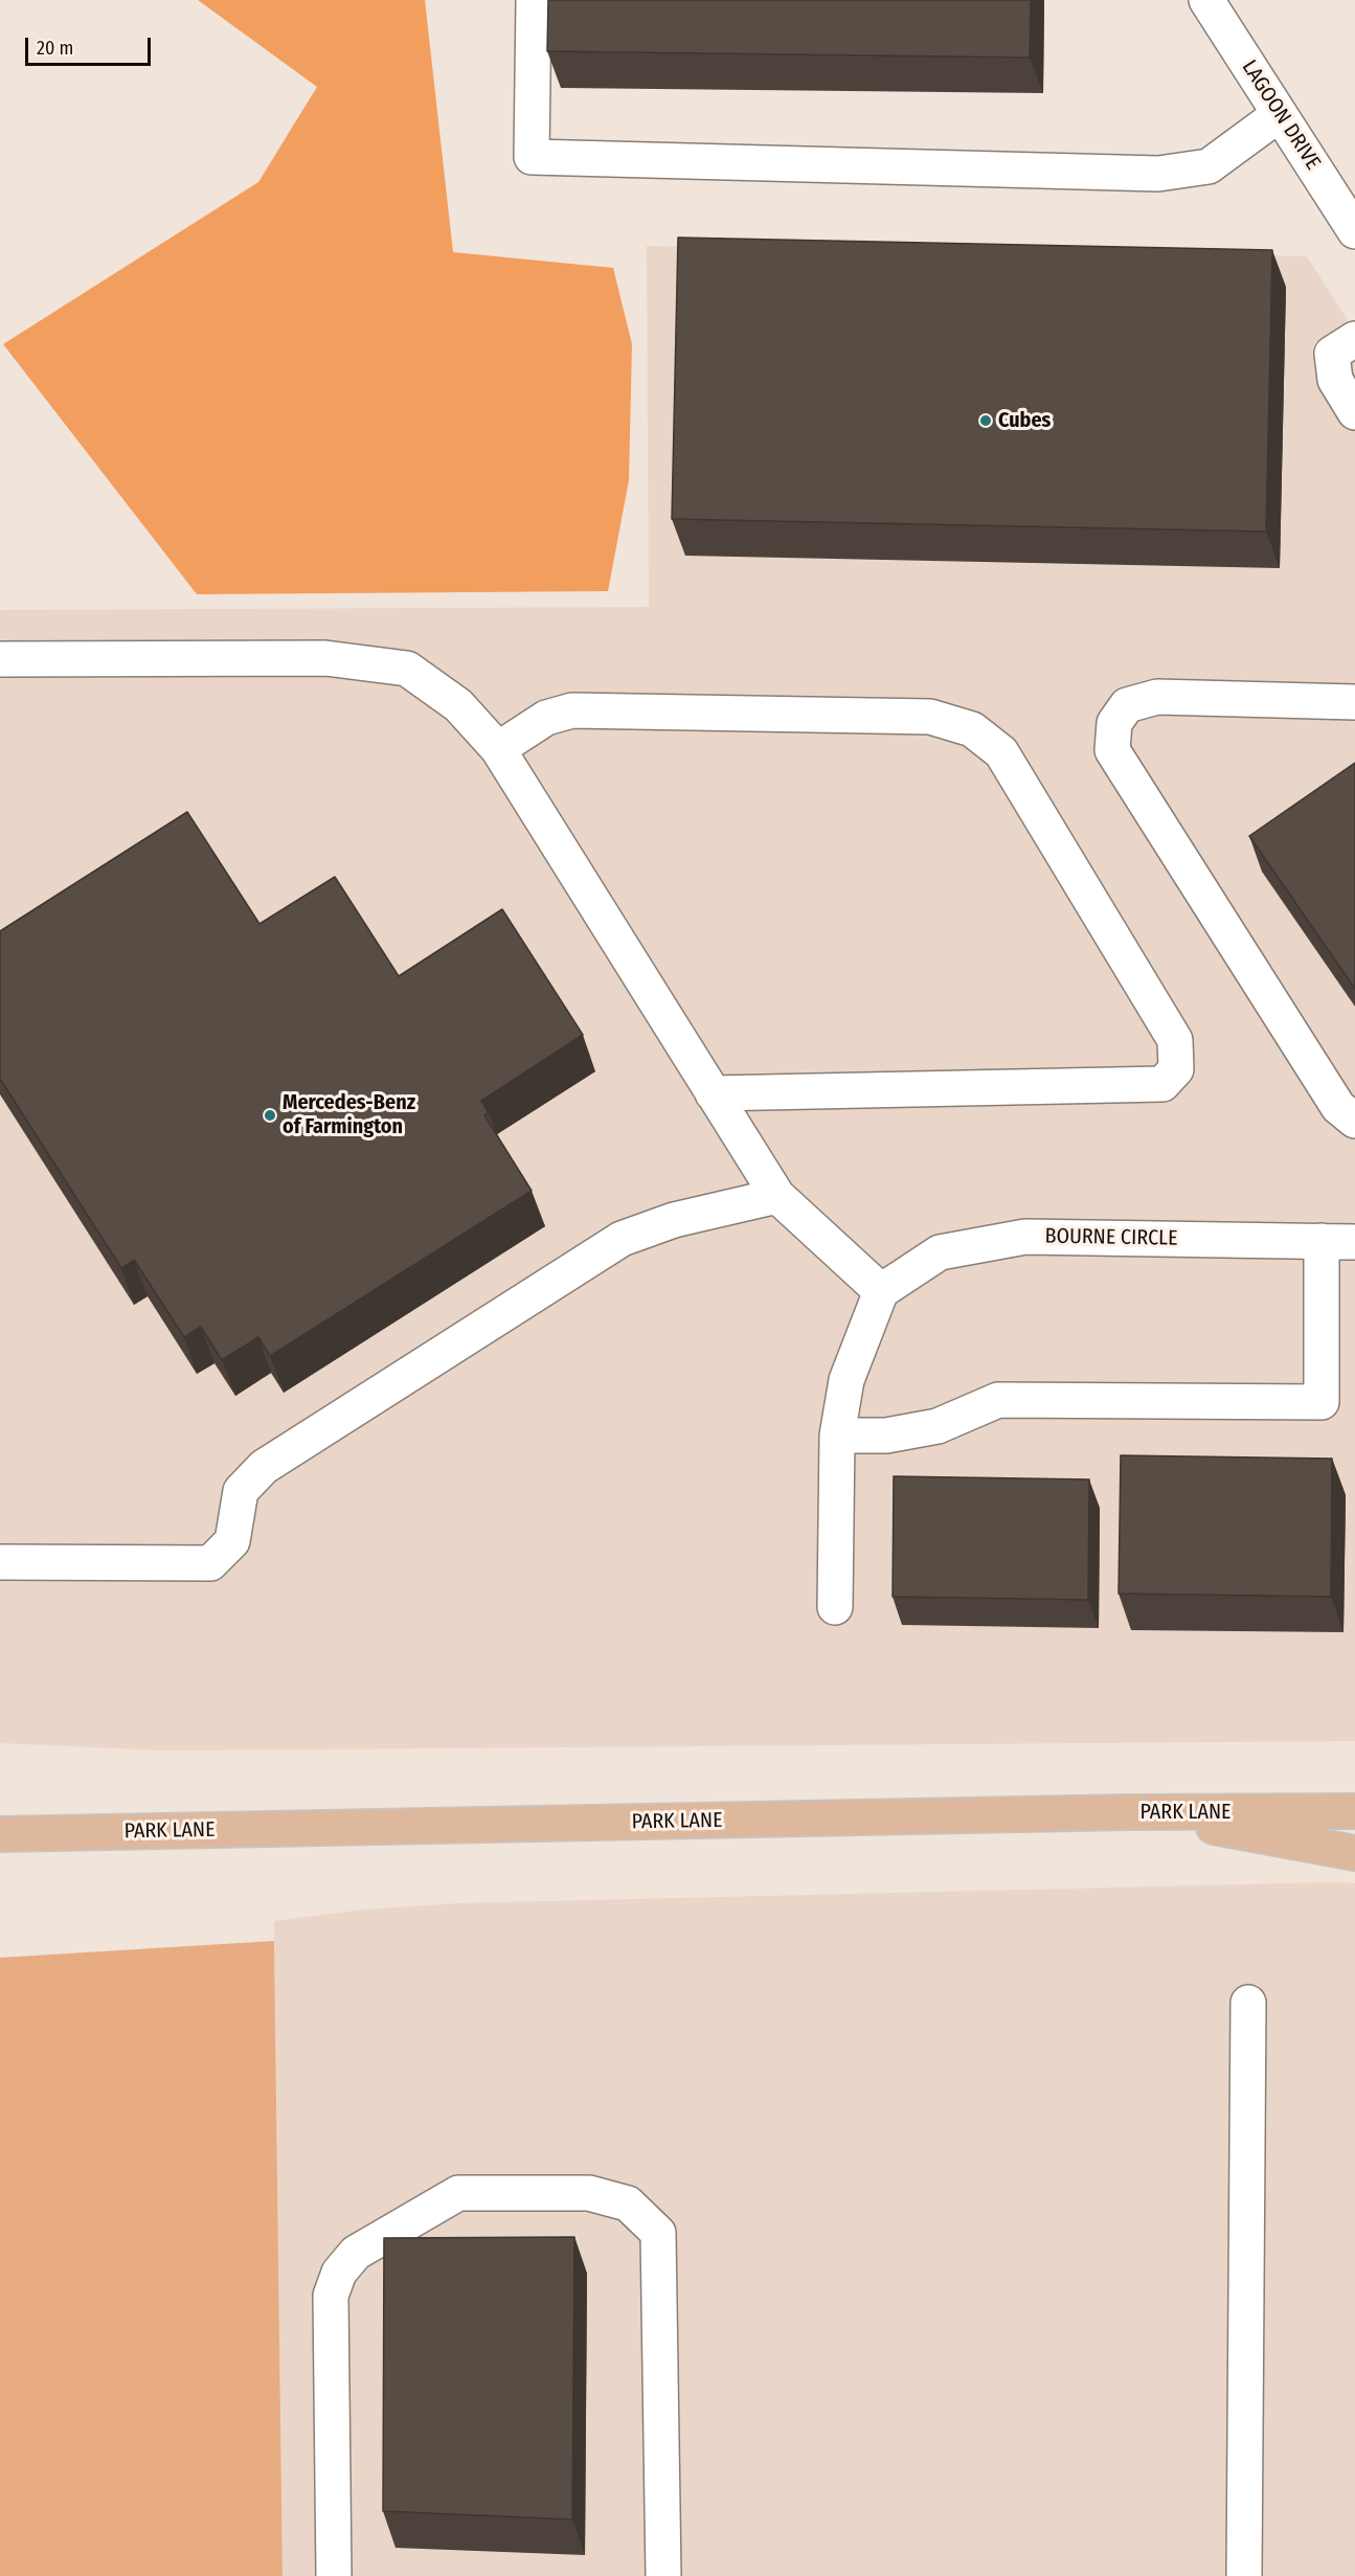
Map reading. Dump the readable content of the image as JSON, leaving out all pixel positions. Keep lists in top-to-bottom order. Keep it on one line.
{"streets":{"main road":["PARK LANE"],"street":["LAGOON DRIVE","BOURNE CIRCLE"]},"places":["Cubes","Mercedes-Benz of Farmington"],"scale_bar":"20 m"}
